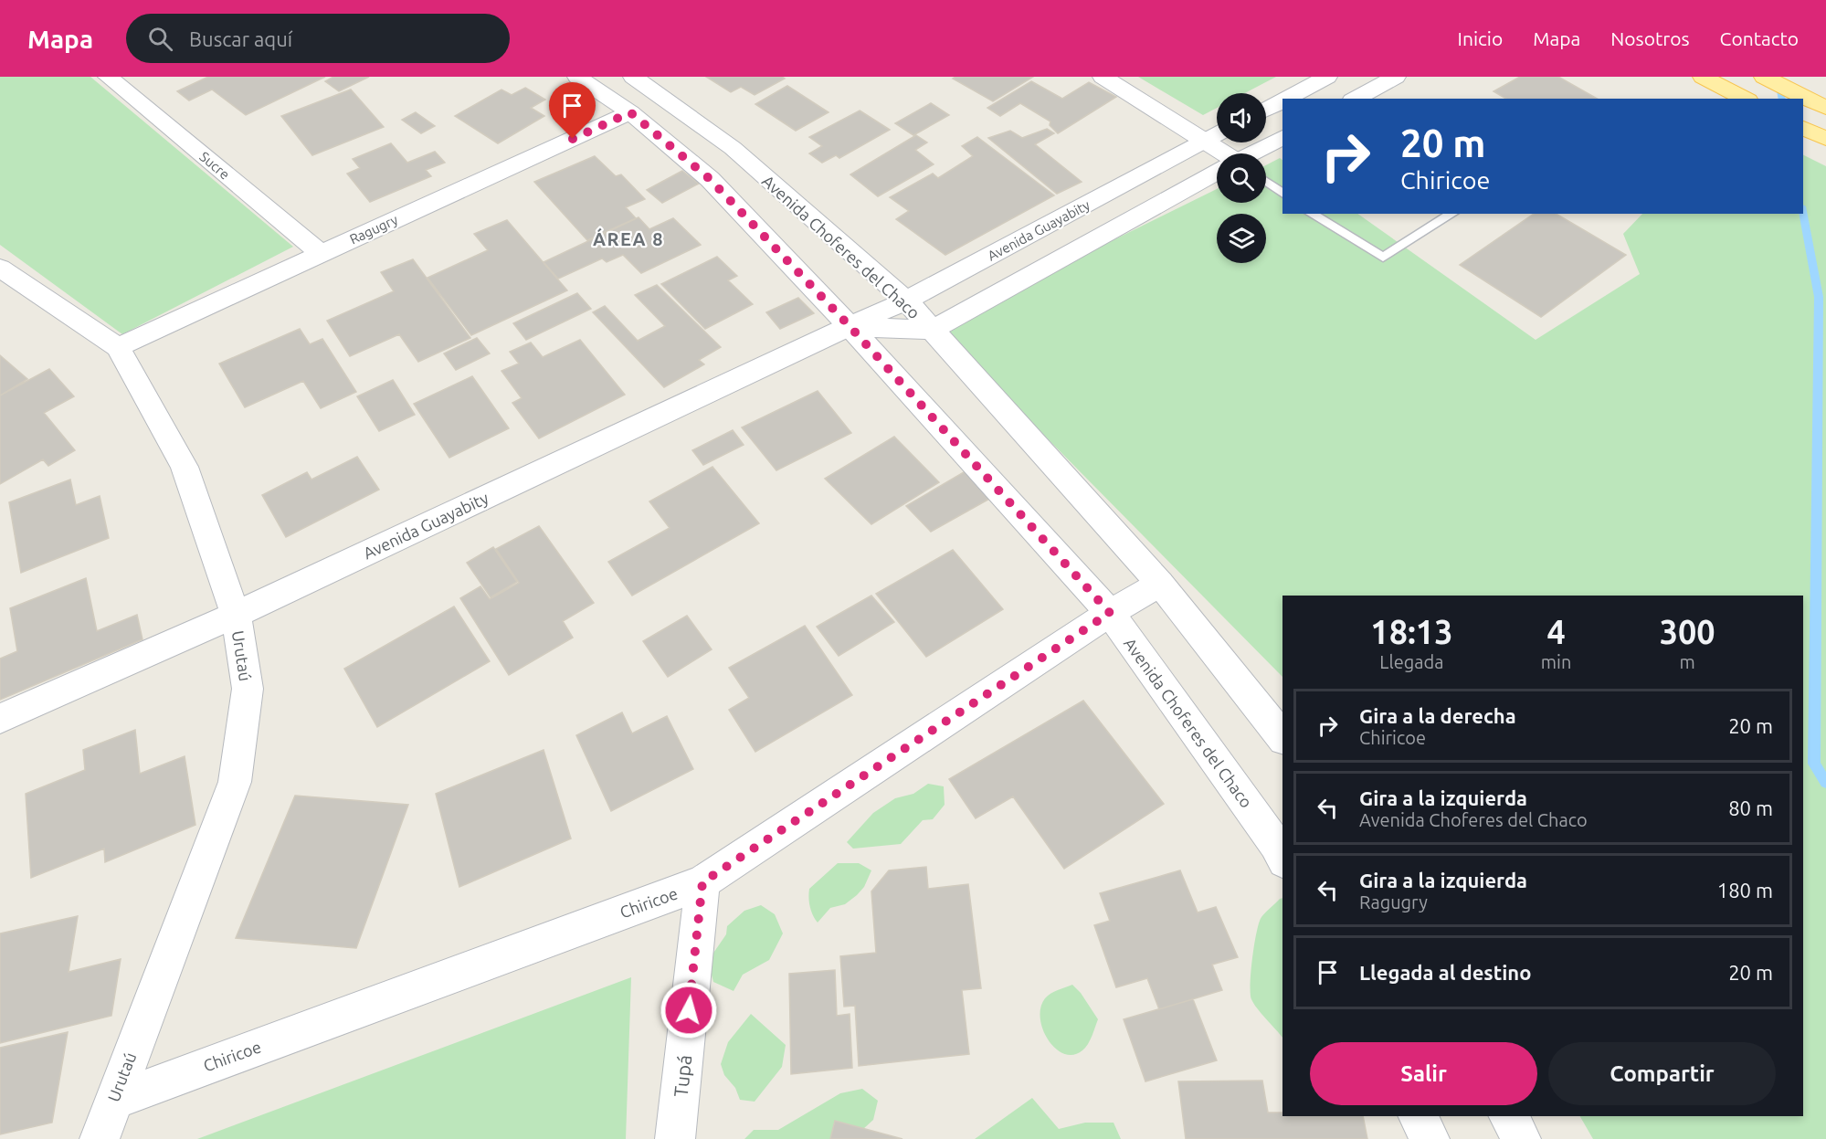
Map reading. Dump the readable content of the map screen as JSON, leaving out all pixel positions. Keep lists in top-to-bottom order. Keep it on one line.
{"streets":{"street":["Sucre","Ragugry","Avenida Guayabity","Avenida Choferes del Chaco","Urutaú","Chiricoe","Tupá"]},"crossings":[["Sucre","Ragugry"],["Ragugry","Avenida Choferes del Chaco"],["Ragugry","Urutaú"],["Avenida Guayabity","Avenida Choferes del Chaco"],["Avenida Guayabity","Urutaú"],["Avenida Choferes del Chaco","Chiricoe"],["Urutaú","Chiricoe"],["Chiricoe","Tupá"]],"districts":["ÁREA 8"],"page":{"header":"Mapa","search":"Buscar aquí","nav":["Inicio","Mapa","Nosotros","Contacto"],"turn":["20 m","Chiricoe"],"eta":["18:13","Llegada","4","min","300","m"],"list":[{"name":"Gira a la derecha","note":"Chiricoe","value":"20 m"},{"name":"Gira a la izquierda","note":"Avenida Choferes del Chaco","value":"80 m"},{"name":"Gira a la izquierda","note":"Ragugry","value":"180 m"},{"name":"Llegada al destino","value":"20 m"}],"buttons":["Salir","Compartir"]}}
